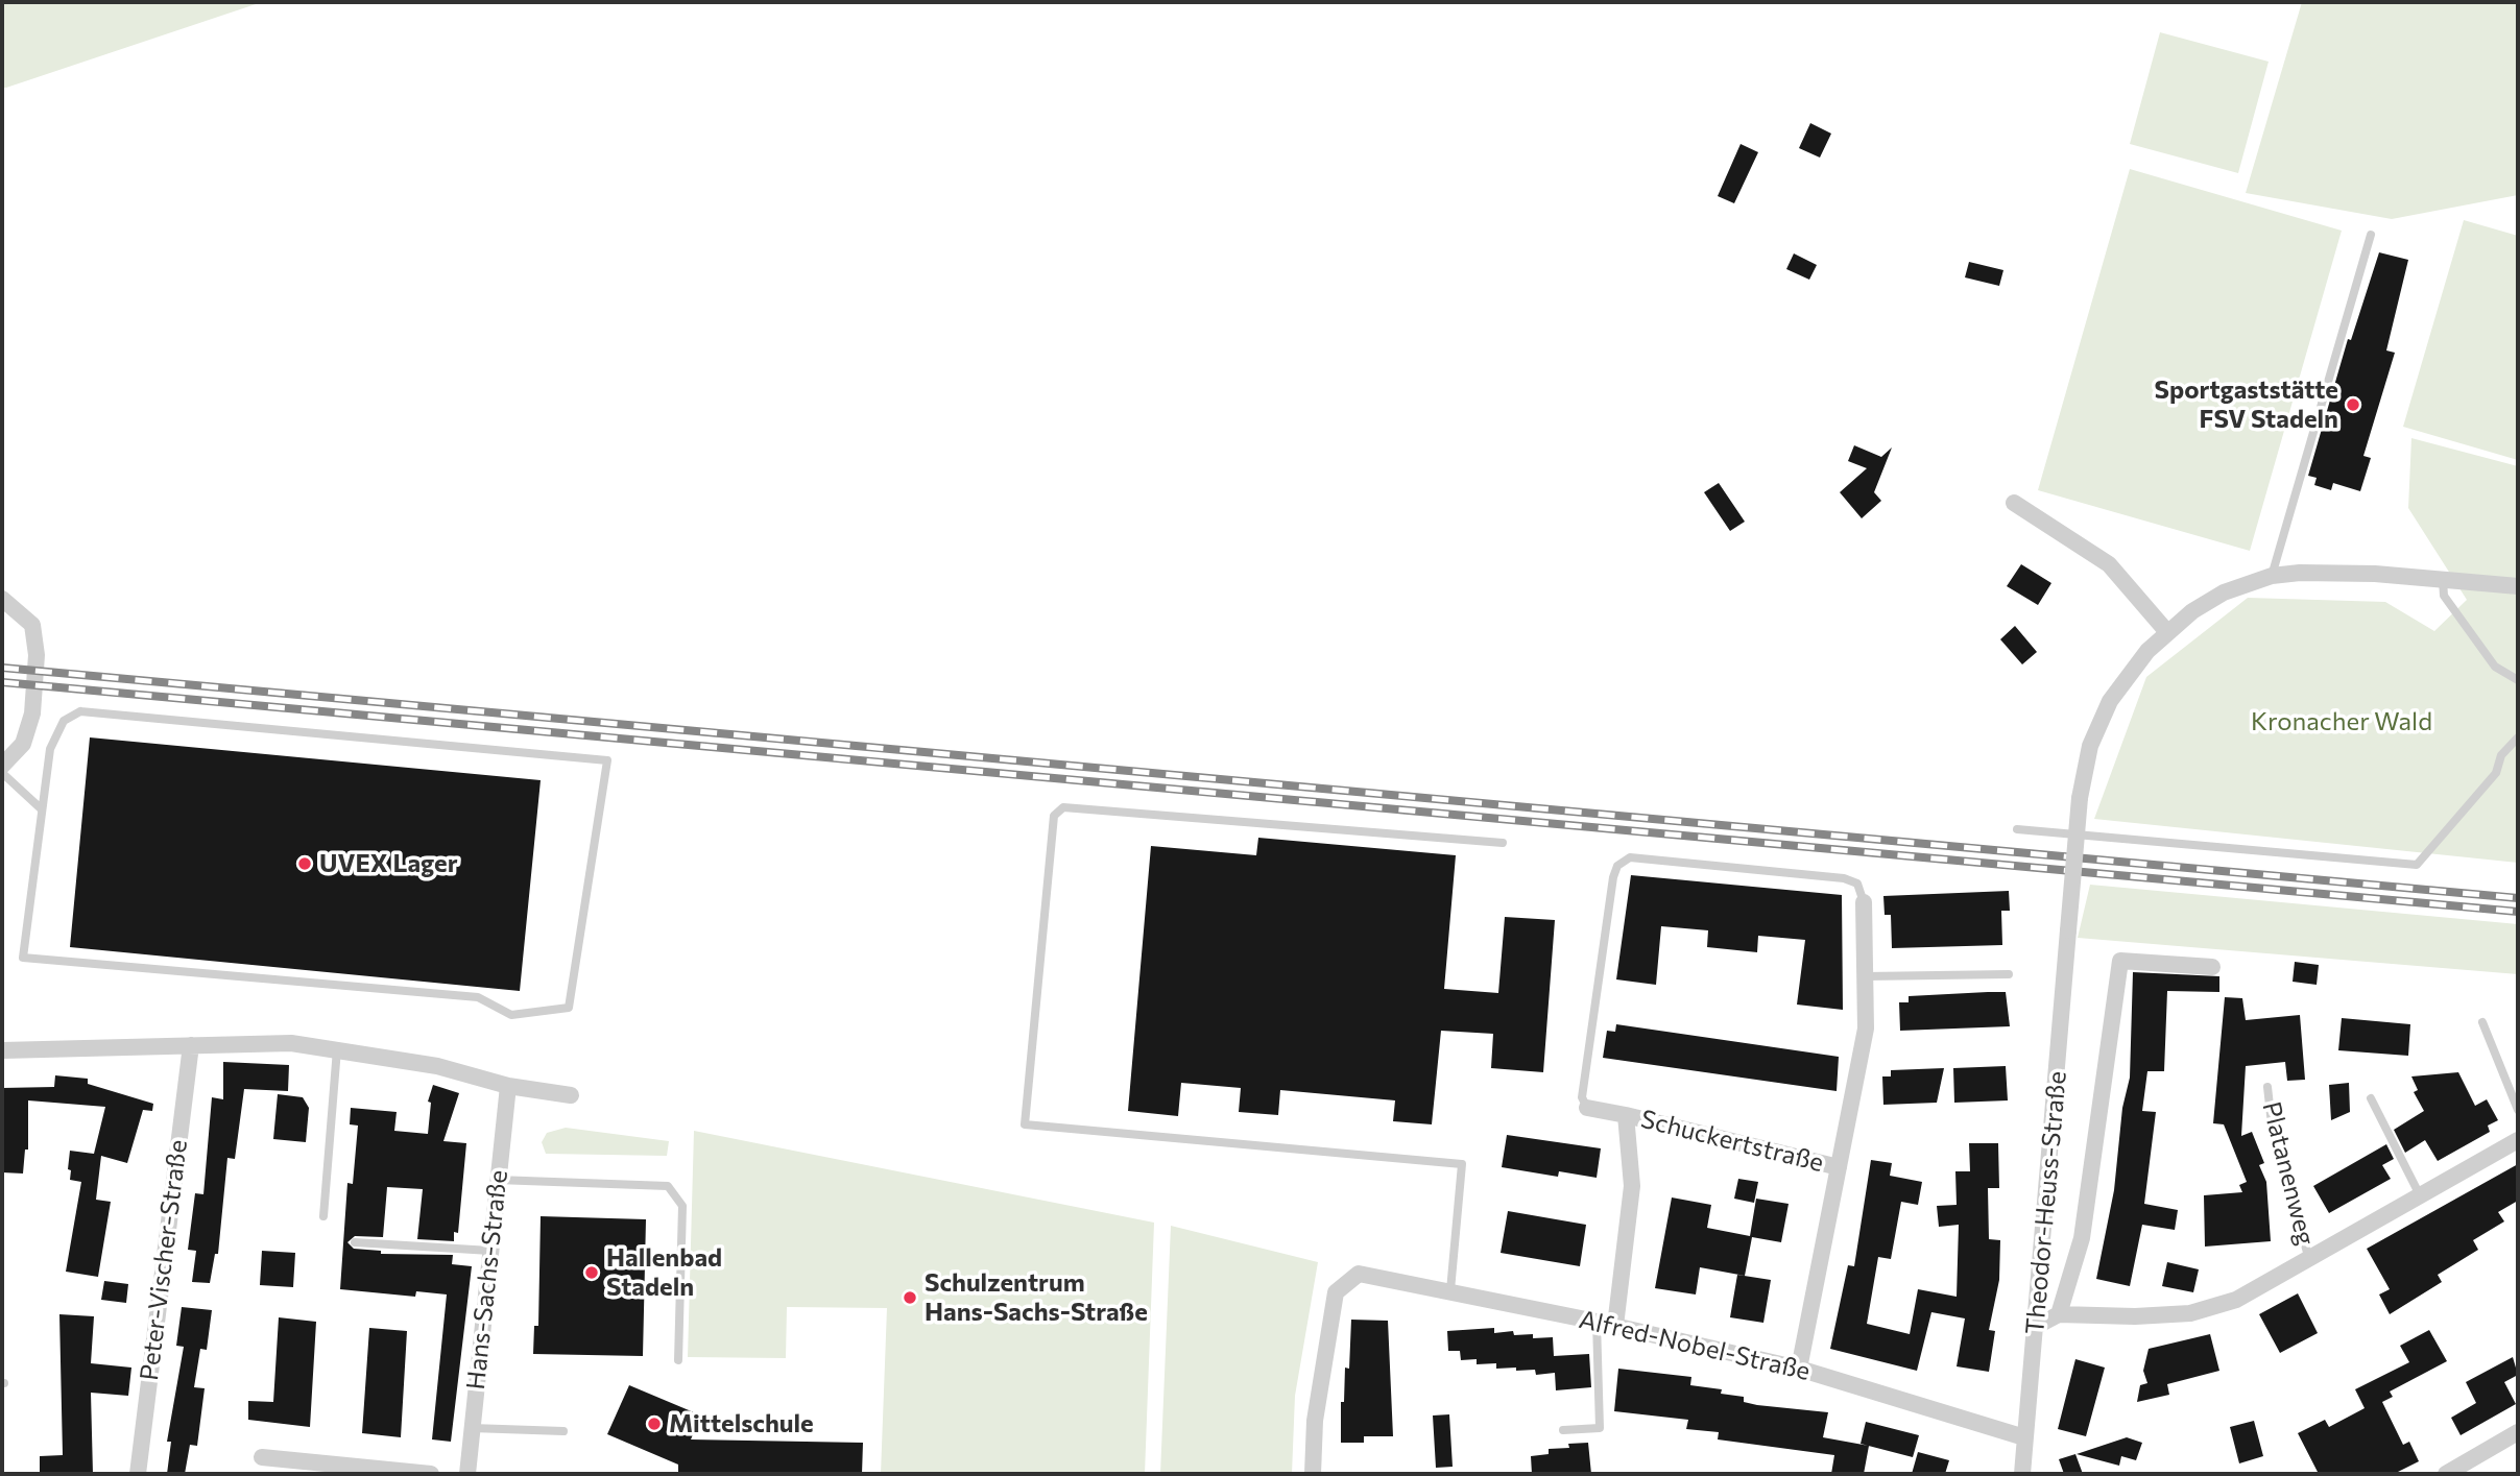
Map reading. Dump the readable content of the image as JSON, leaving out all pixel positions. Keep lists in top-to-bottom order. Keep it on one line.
{"streets":{"street":["Schuckertstraße","Platanenweg","Theodor-Heuss-Straße","Peter-Vischer-Straße","Hans-Sachs-Straße","Alfred-Nobel-Straße"]},"crossings":[["Schuckertstraße","Alfred-Nobel-Straße"],["Platanenweg","Theodor-Heuss-Straße"],["Theodor-Heuss-Straße","Alfred-Nobel-Straße"]],"parks":["Kronacher Wald"],"places":["Sportgaststätte FSV Stadeln","UVEX Lager","Hallenbad Stadeln","Schulzentrum Hans-Sachs-Straße","Mittelschule"]}
